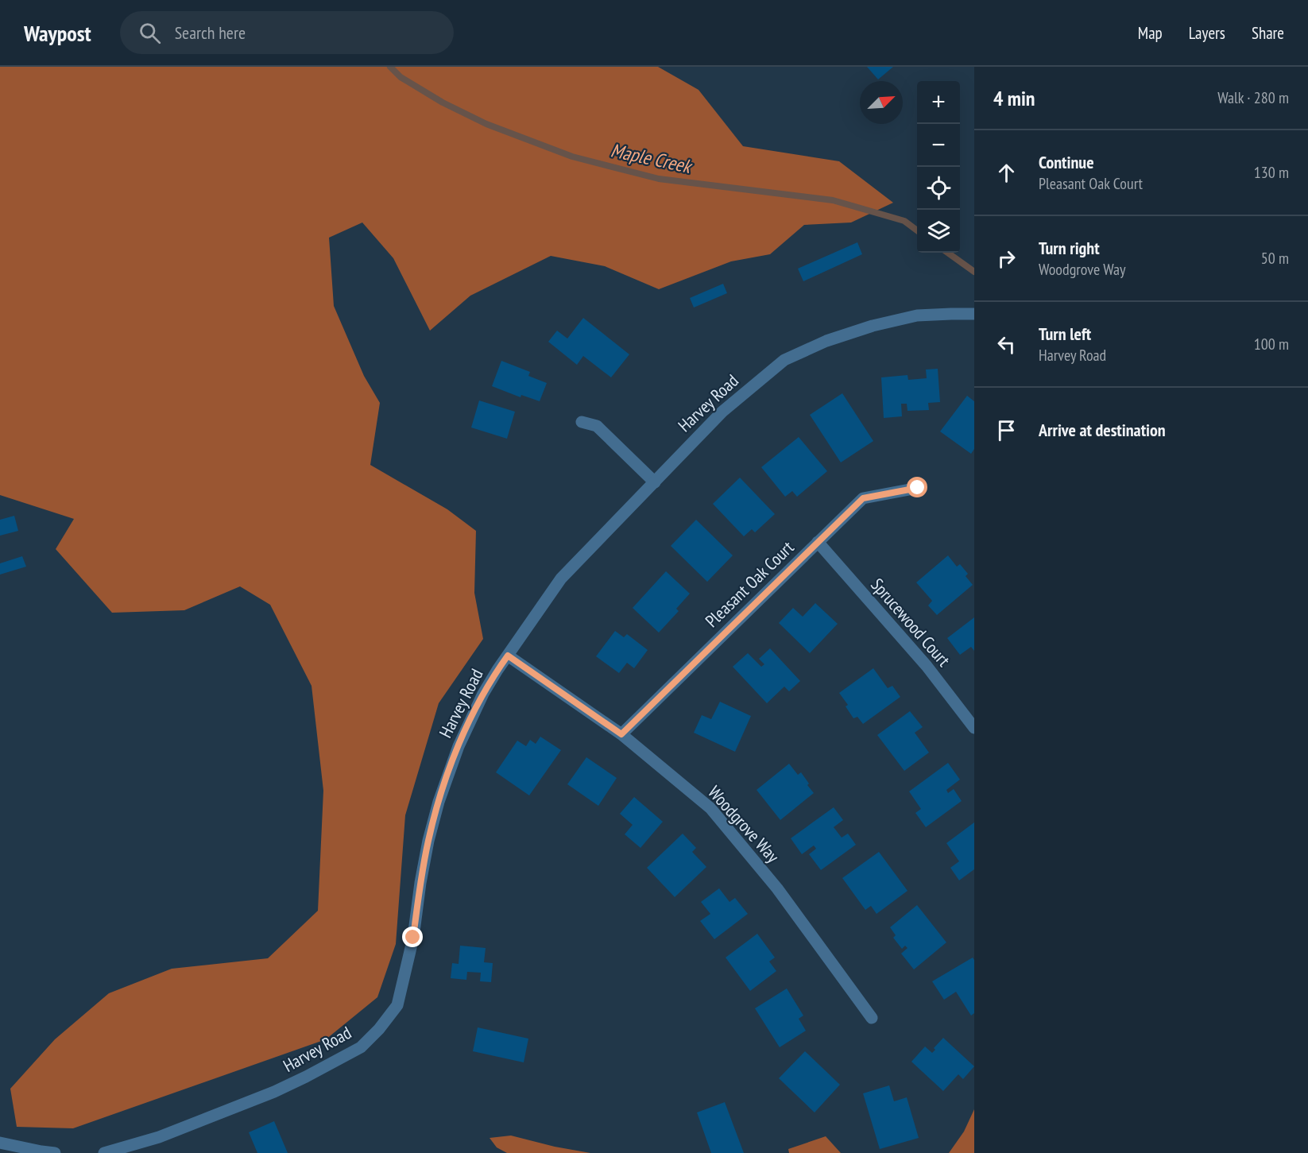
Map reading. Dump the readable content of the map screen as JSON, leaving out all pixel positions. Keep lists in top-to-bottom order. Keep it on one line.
{"streets":{"street":["Harvey Road","Pleasant Oak Court","Sprucewood Court","Woodgrove Way"]},"crossings":[["Harvey Road","Woodgrove Way"],["Pleasant Oak Court","Sprucewood Court"],["Pleasant Oak Court","Woodgrove Way"]],"water":["Maple Creek"],"north":"top right","page":{"header":"Waypost","search":"Search here","nav":["Map","Layers","Share"],"heading":["4 min","Walk · 280 m"],"map_buttons":["+","−"],"list":[["Continue","Pleasant Oak Court","130 m"],["Turn right","Woodgrove Way","50 m"],["Turn left","Harvey Road","100 m"],"Arrive at destination"]}}
